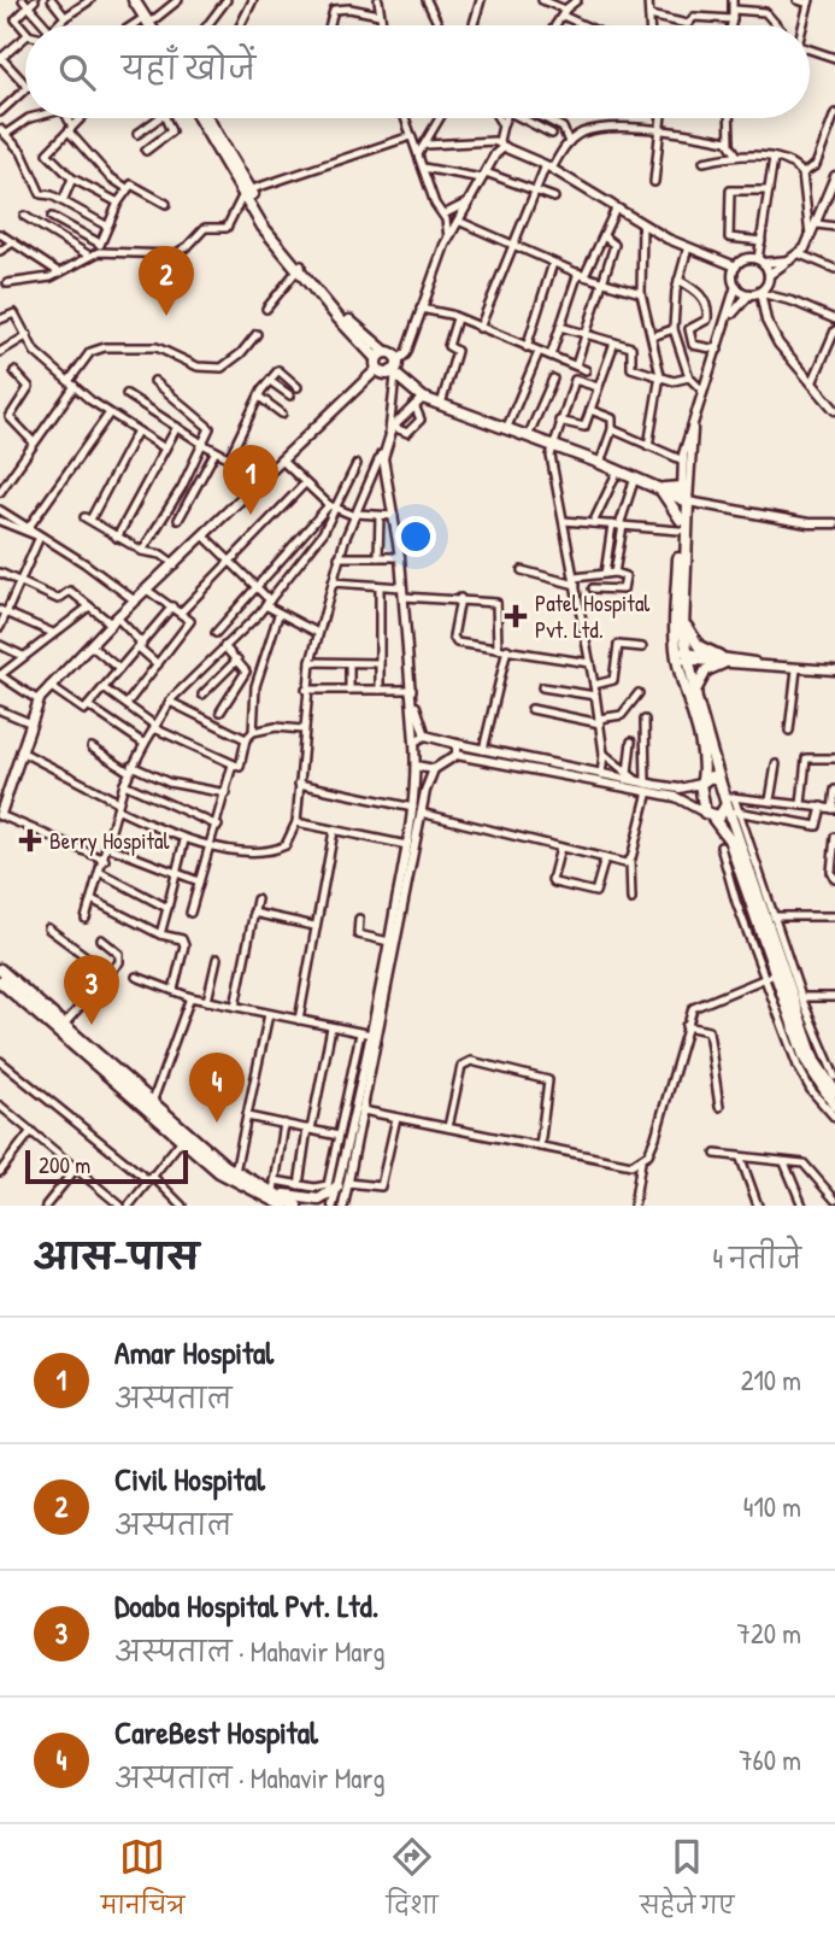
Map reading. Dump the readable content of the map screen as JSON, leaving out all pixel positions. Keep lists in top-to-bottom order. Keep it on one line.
{"places":{"health":["Patel Hospital Pvt. Ltd.","Berry Hospital"]},"scale_bar":"200 m","page":{"search":"यहाँ खोजें","pins":["2","1","3","4"],"scale":"200 m","heading":["आस-पास","4 नतीजे"],"list":[{"mark":"1","name":"Amar Hospital","note":"अस्पताल","value":"210 m"},{"mark":"2","name":"Civil Hospital","note":"अस्पताल","value":"410 m"},{"mark":"3","name":"Doaba Hospital Pvt. Ltd.","note":"अस्पताल · Mahavir Marg","value":"720 m"},{"mark":"4","name":"CareBest Hospital","note":"अस्पताल · Mahavir Marg","value":"760 m"}],"nav":["मानचित्र","दिशा","सहेजे गए"]}}
